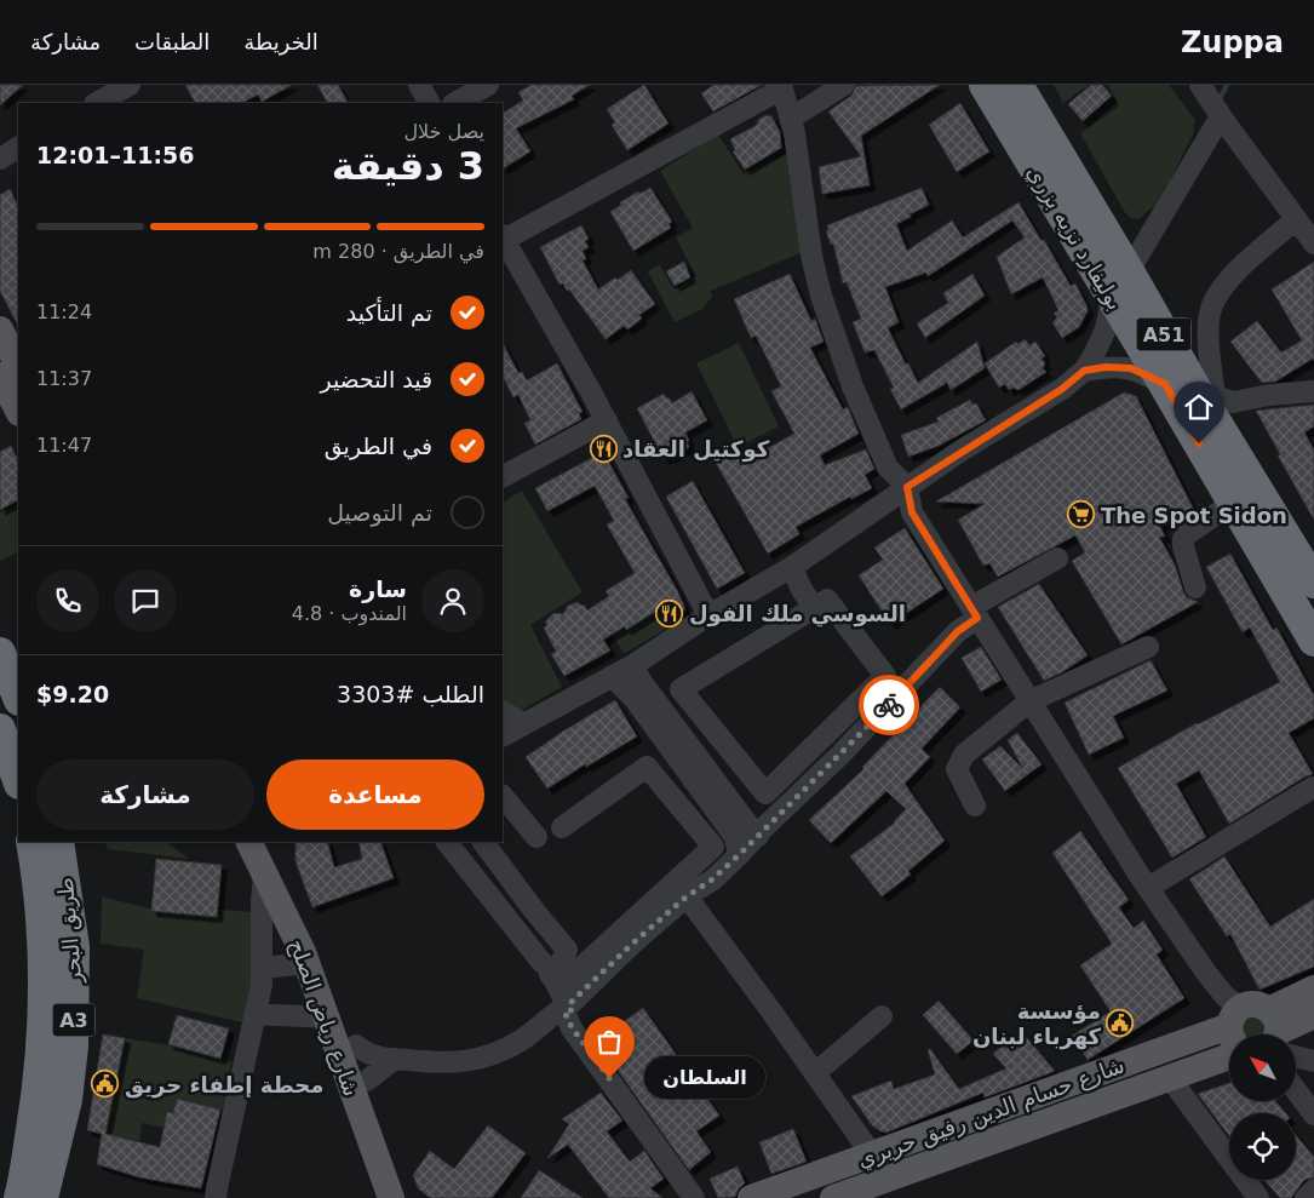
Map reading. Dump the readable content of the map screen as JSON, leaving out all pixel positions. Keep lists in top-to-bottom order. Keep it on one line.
{"streets":{"highway":["بوليفارد نزيه بزري","A51","طريق البحر","A3"],"main road":["شارع رياض الصلح","شارع حسام الدين رفيق حريري"]},"places":{"restaurant":["كوكتيل العقاد","السوسي ملك الفول"],"supermarket":["The Spot Sidon"],"public building":["مؤسسة كهرباء لبنان","محطة إطفاء حريق"],"other":["السلطان"]},"north":"top left","page":{"header":"Zuppa","nav":["الخريطة","الطبقات","مشاركة"],"heading":["3 دقيقة","يصل خلال","11:56–12:01"],"panel":["سارة","المندوب · 4.8","الطلب #3303","$9.20"],"bar":"في الطريق · 280 m","list":[["تم التأكيد","11:24"],["قيد التحضير","11:37"],["في الطريق","11:47"],"تم التوصيل"],"buttons":["مساعدة","مشاركة"],"bubble":"السلطان"}}
